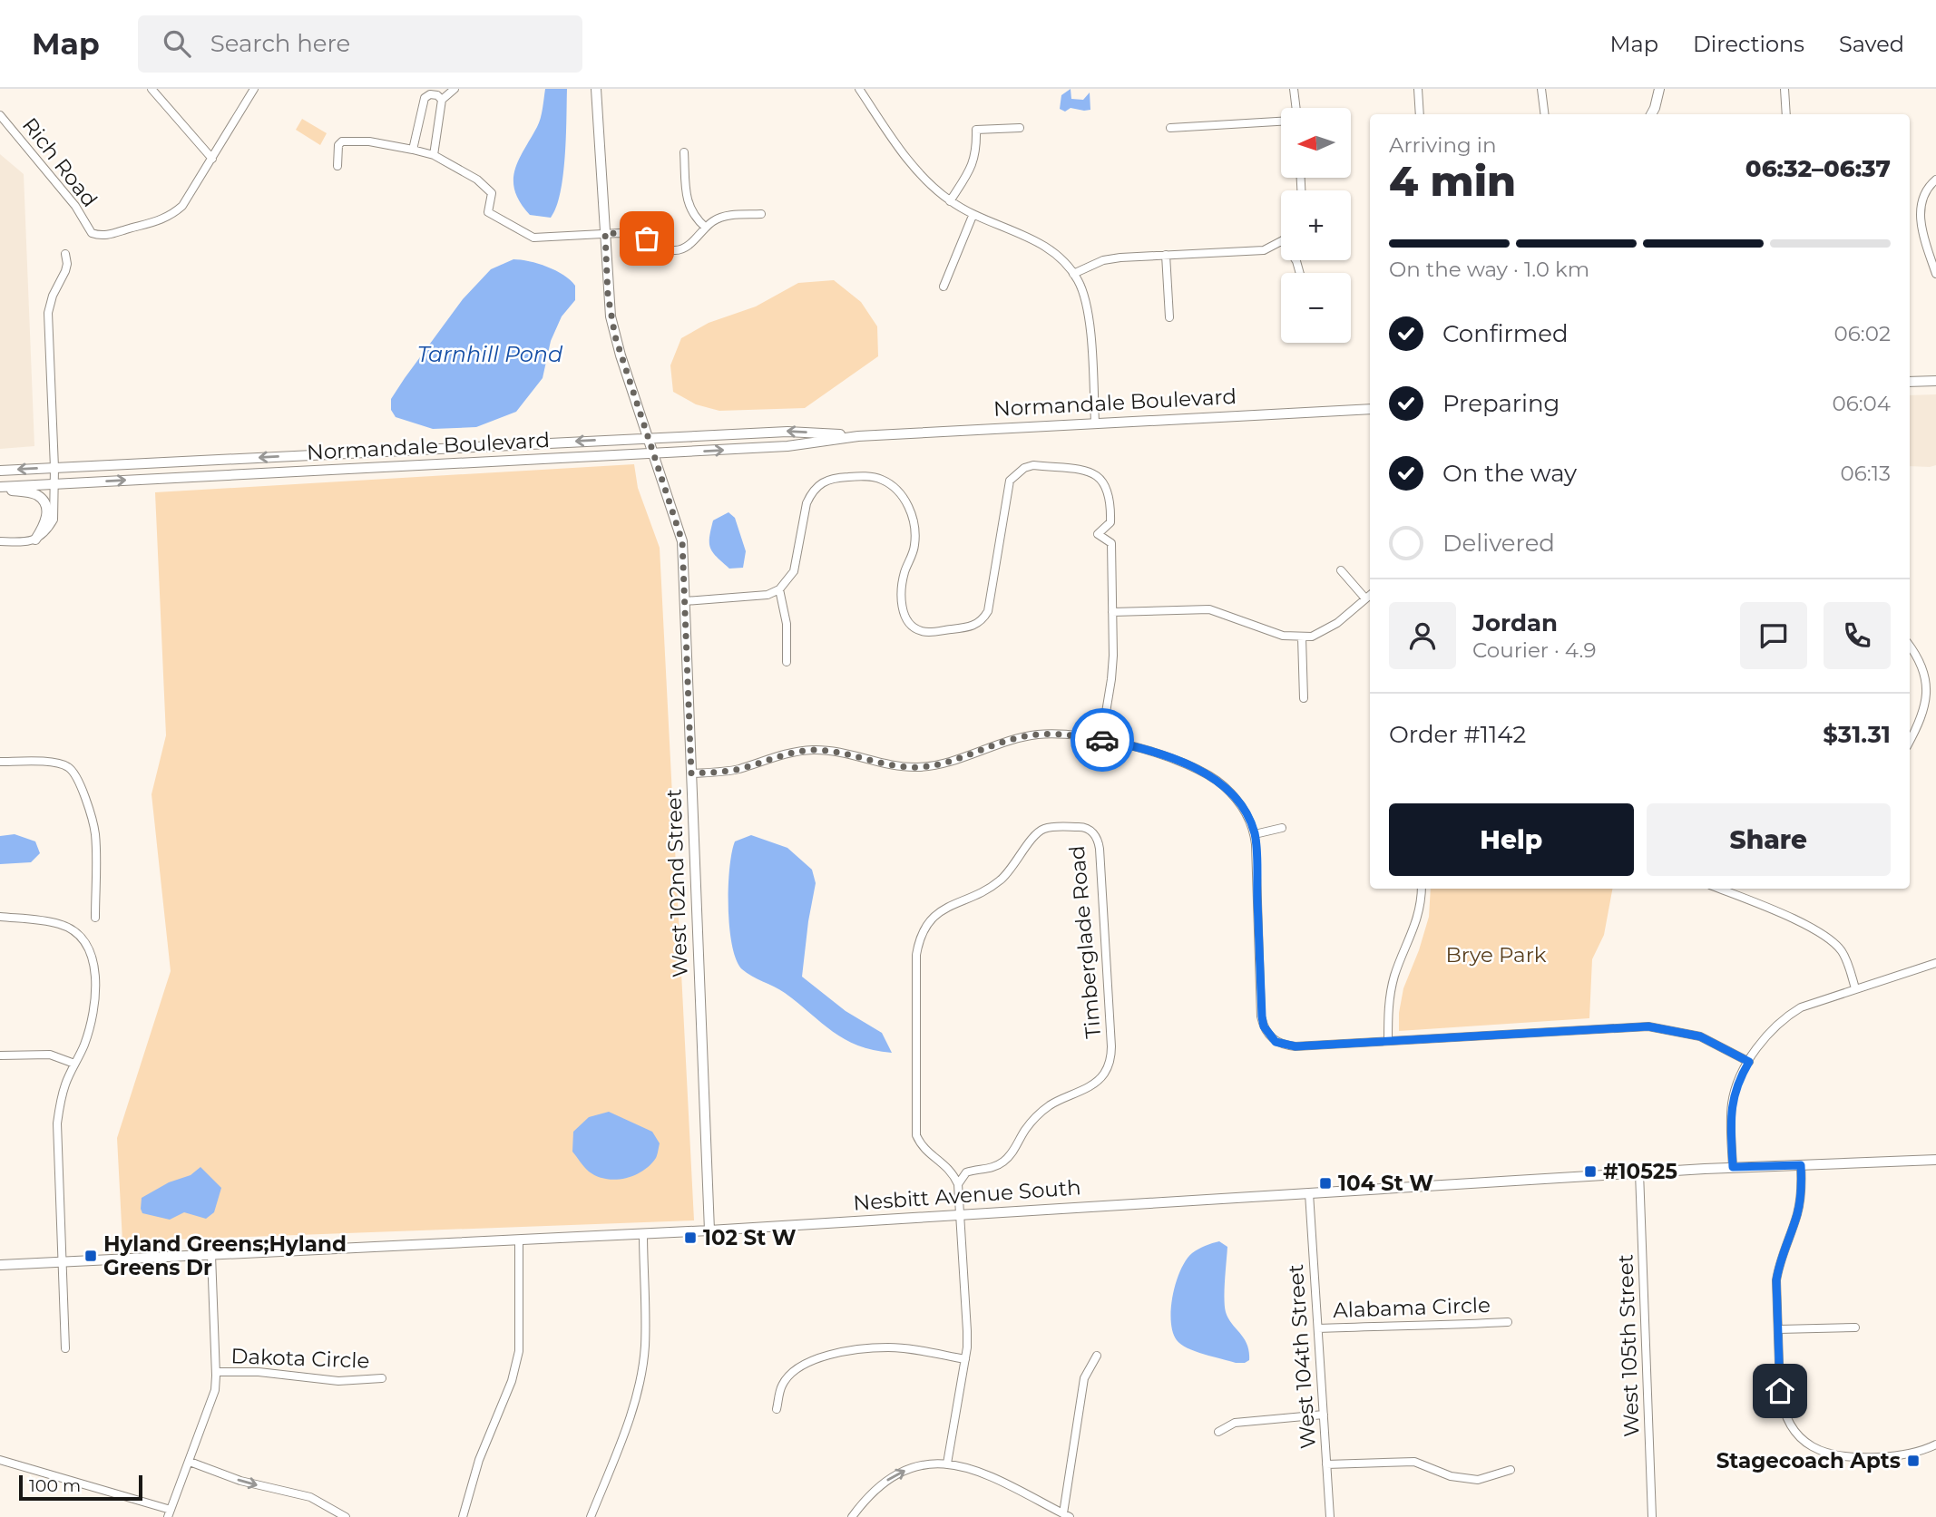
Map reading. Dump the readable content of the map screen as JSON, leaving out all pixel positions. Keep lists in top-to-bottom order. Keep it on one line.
{"streets":{"street":["Rich Road","Normandale Boulevard","West 102nd Street","Timberglade Road","Nesbitt Avenue South","Alabama Circle","West 105th Street","West 104th Street","Dakota Circle"]},"crossings":[["Normandale Boulevard","West 102nd Street"],["West 102nd Street","Nesbitt Avenue South"],["Nesbitt Avenue South","West 105th Street"],["Nesbitt Avenue South","West 104th Street"],["Alabama Circle","West 104th Street"]],"water":["Tarnhill Pond"],"parks":["Brye Park"],"places":{"transit":["#10525","104 St W","102 St W","Hyland Greens;Hyland Greens Dr","Stagecoach Apts"]},"scale_bar":"100 m","north":"left","page":{"header":"Map","search":"Search here","nav":["Map","Directions","Saved"],"map_buttons":["+","−"],"heading":["4 min","Arriving in","06:32–06:37"],"panel":["Jordan","Courier · 4.9","Order #1142","$31.31"],"bar":"On the way · 1.0 km","list":[["Confirmed","06:02"],["Preparing","06:04"],["On the way","06:13"],"Delivered"],"buttons":["Help","Share"],"scale":"100 m"}}
